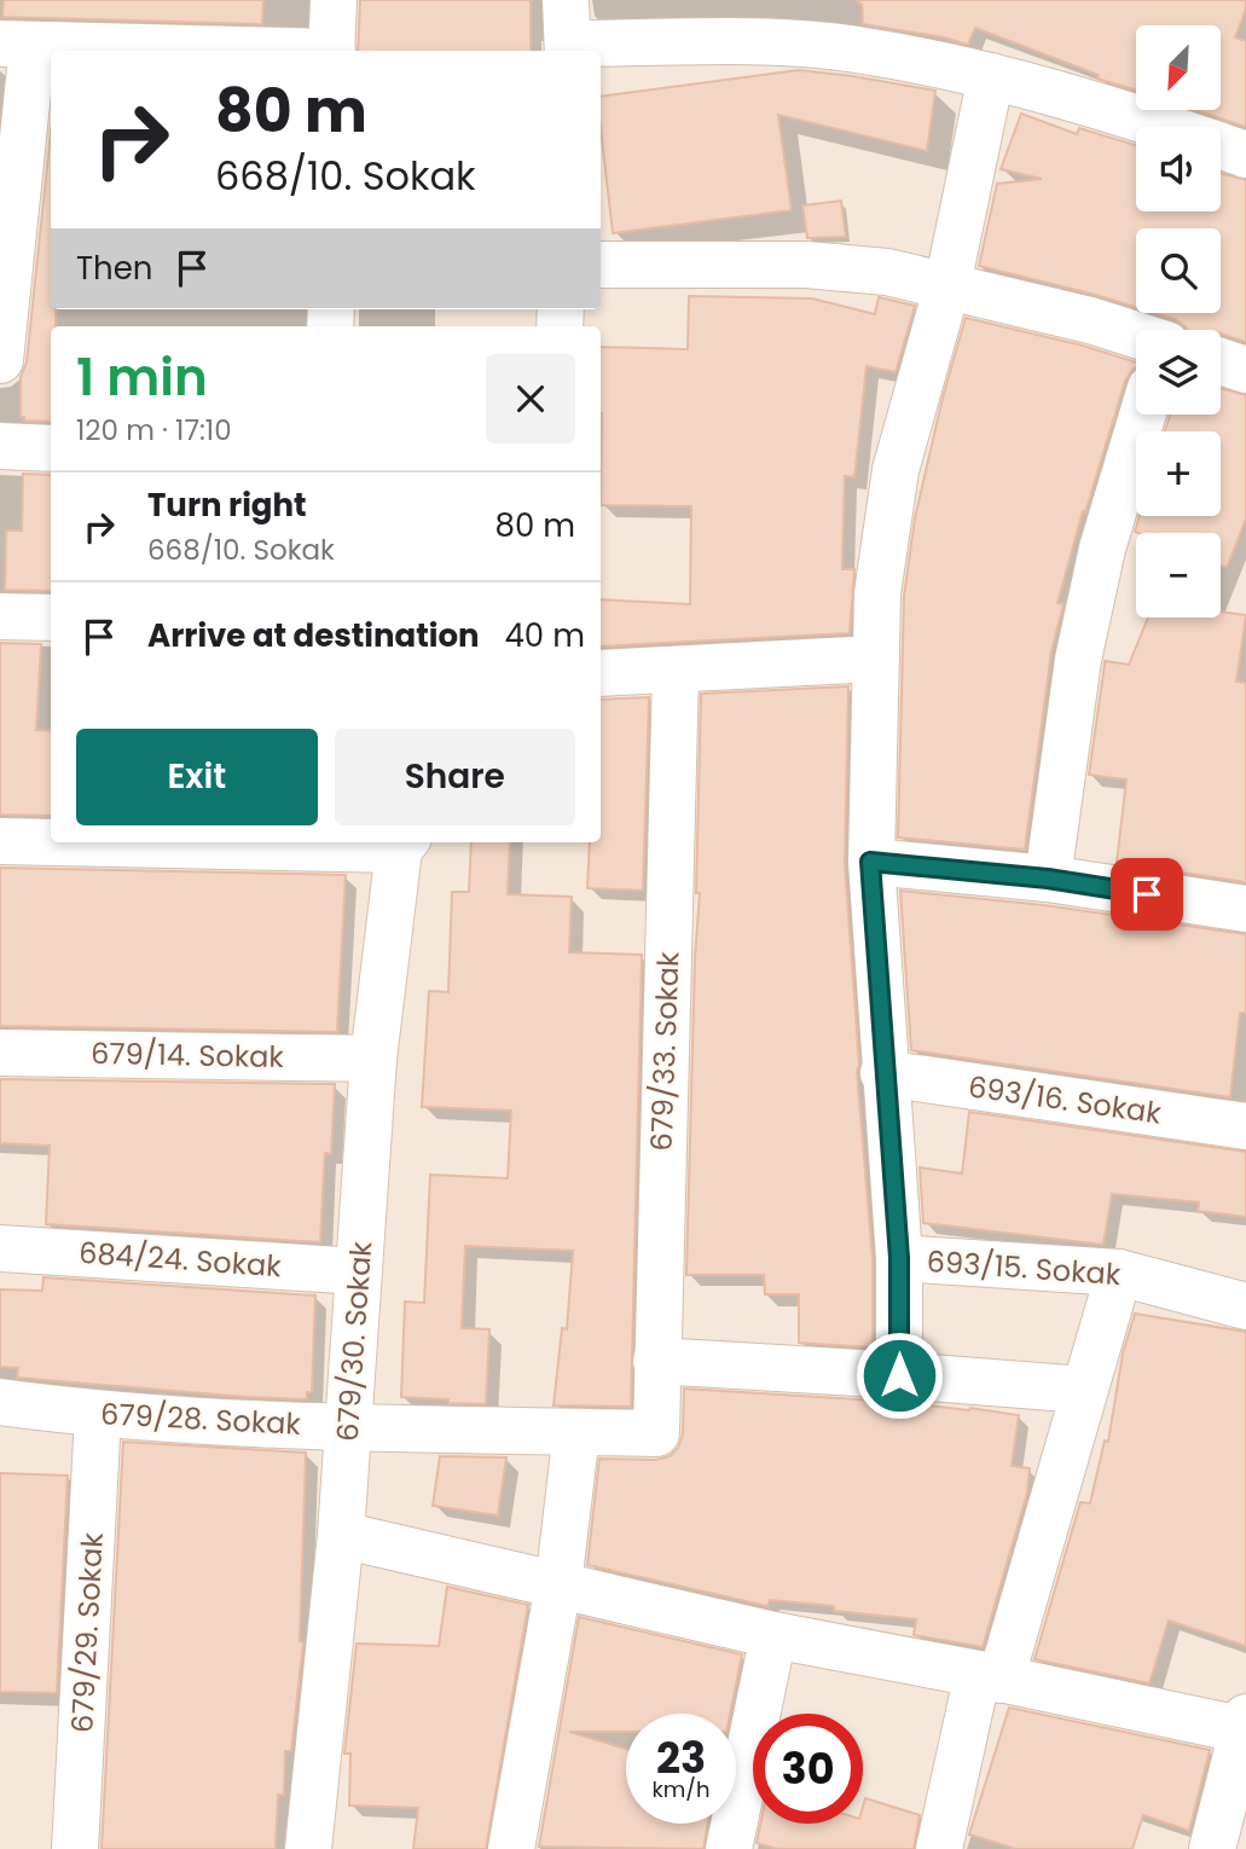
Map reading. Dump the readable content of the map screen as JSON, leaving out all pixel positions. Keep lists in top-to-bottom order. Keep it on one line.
{"streets":{"street":["679/33. Sokak","679/14. Sokak","693/16. Sokak","684/24. Sokak","693/15. Sokak","679/30. Sokak","679/28. Sokak","679/29. Sokak"]},"crossings":[["679/33. Sokak","679/28. Sokak"],["679/14. Sokak","679/30. Sokak"],["684/24. Sokak","679/30. Sokak"],["679/30. Sokak","679/28. Sokak"],["679/28. Sokak","679/29. Sokak"]],"north":"bottom left","page":{"map_buttons":["+","−"],"turn":["80 m","668/10. Sokak"],"then":"Then","heading":["1 min","120 m · 17:10"],"list":[{"name":"Turn right","note":"668/10. Sokak","value":"80 m"},{"name":"Arrive at destination","value":"40 m"}],"buttons":["Exit","Share"],"speed":"23 km/h","limit":"30"}}
